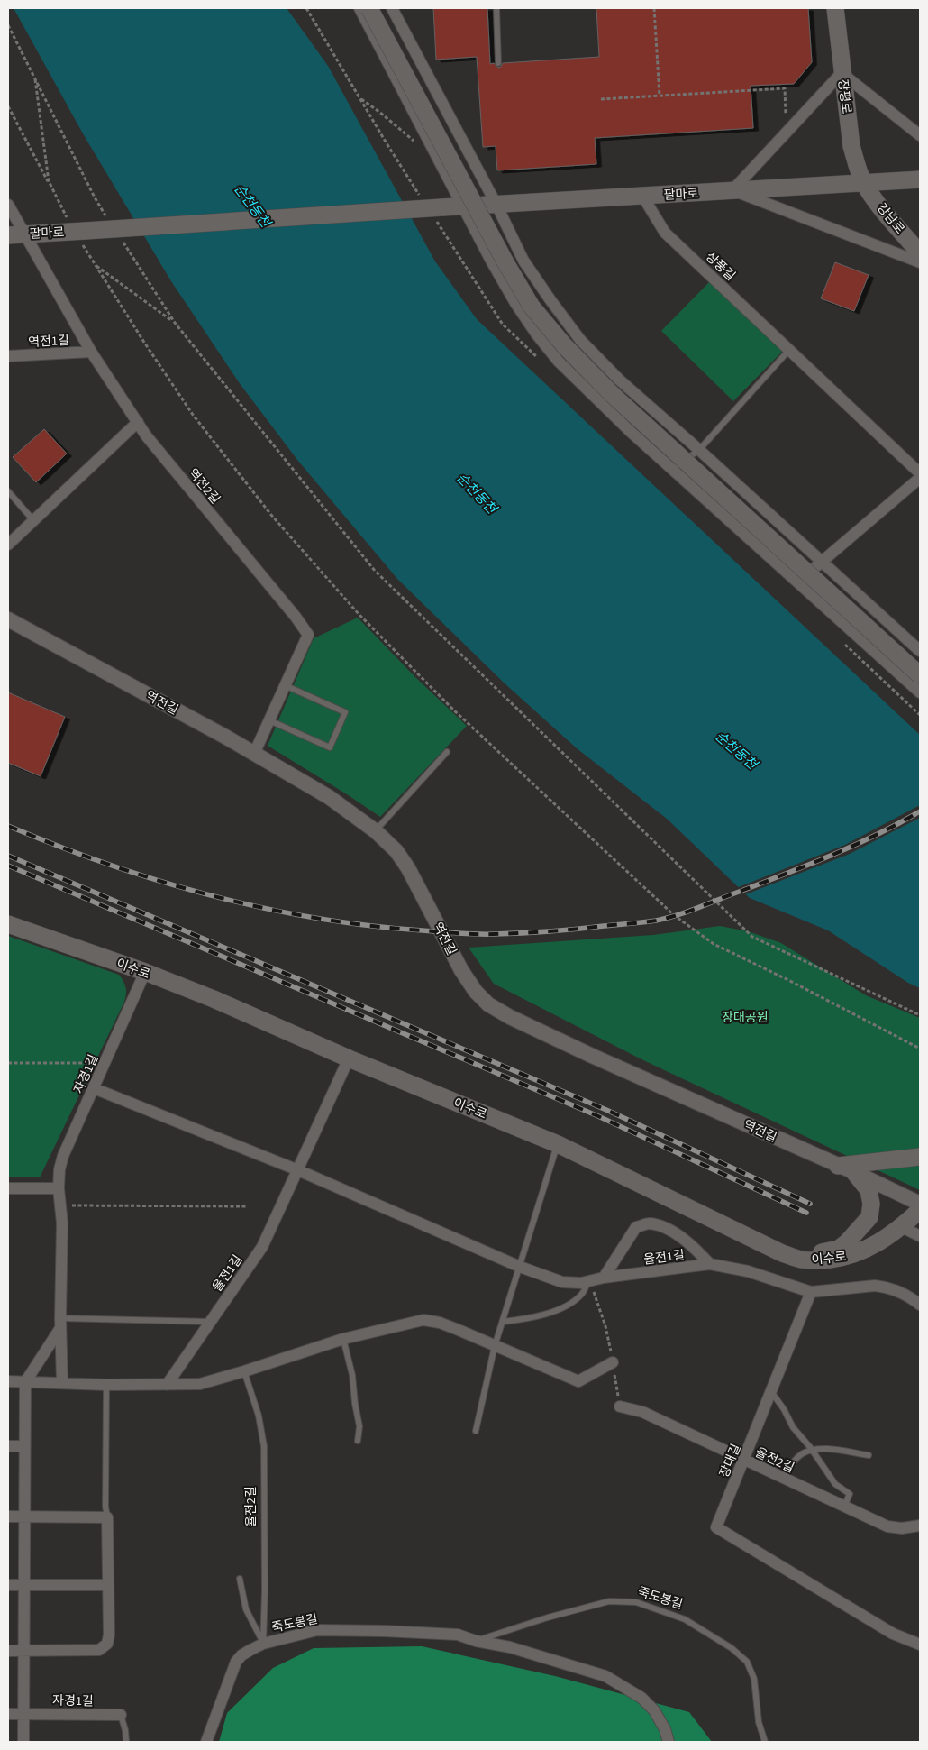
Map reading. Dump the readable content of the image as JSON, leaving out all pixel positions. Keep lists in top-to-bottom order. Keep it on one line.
{"streets":{"main road":["장평로","팔마로","강남로","이수로"],"street":["상풍길","역전1길","역전2길","역전길","자경1길","율전1길","율전2길","장대길","죽도봉길"]},"crossings":[["장평로","팔마로"],["장평로","강남로"],["팔마로","강남로"],["팔마로","상풍길"],["팔마로","역전2길"],["역전1길","역전2길"],["역전2길","역전길"],["이수로","자경1길"],["자경1길","율전1길"],["율전1길","장대길"],["율전2길","장대길"],["율전2길","죽도봉길"]],"water":["순천동천"],"parks":["장대공원"]}
